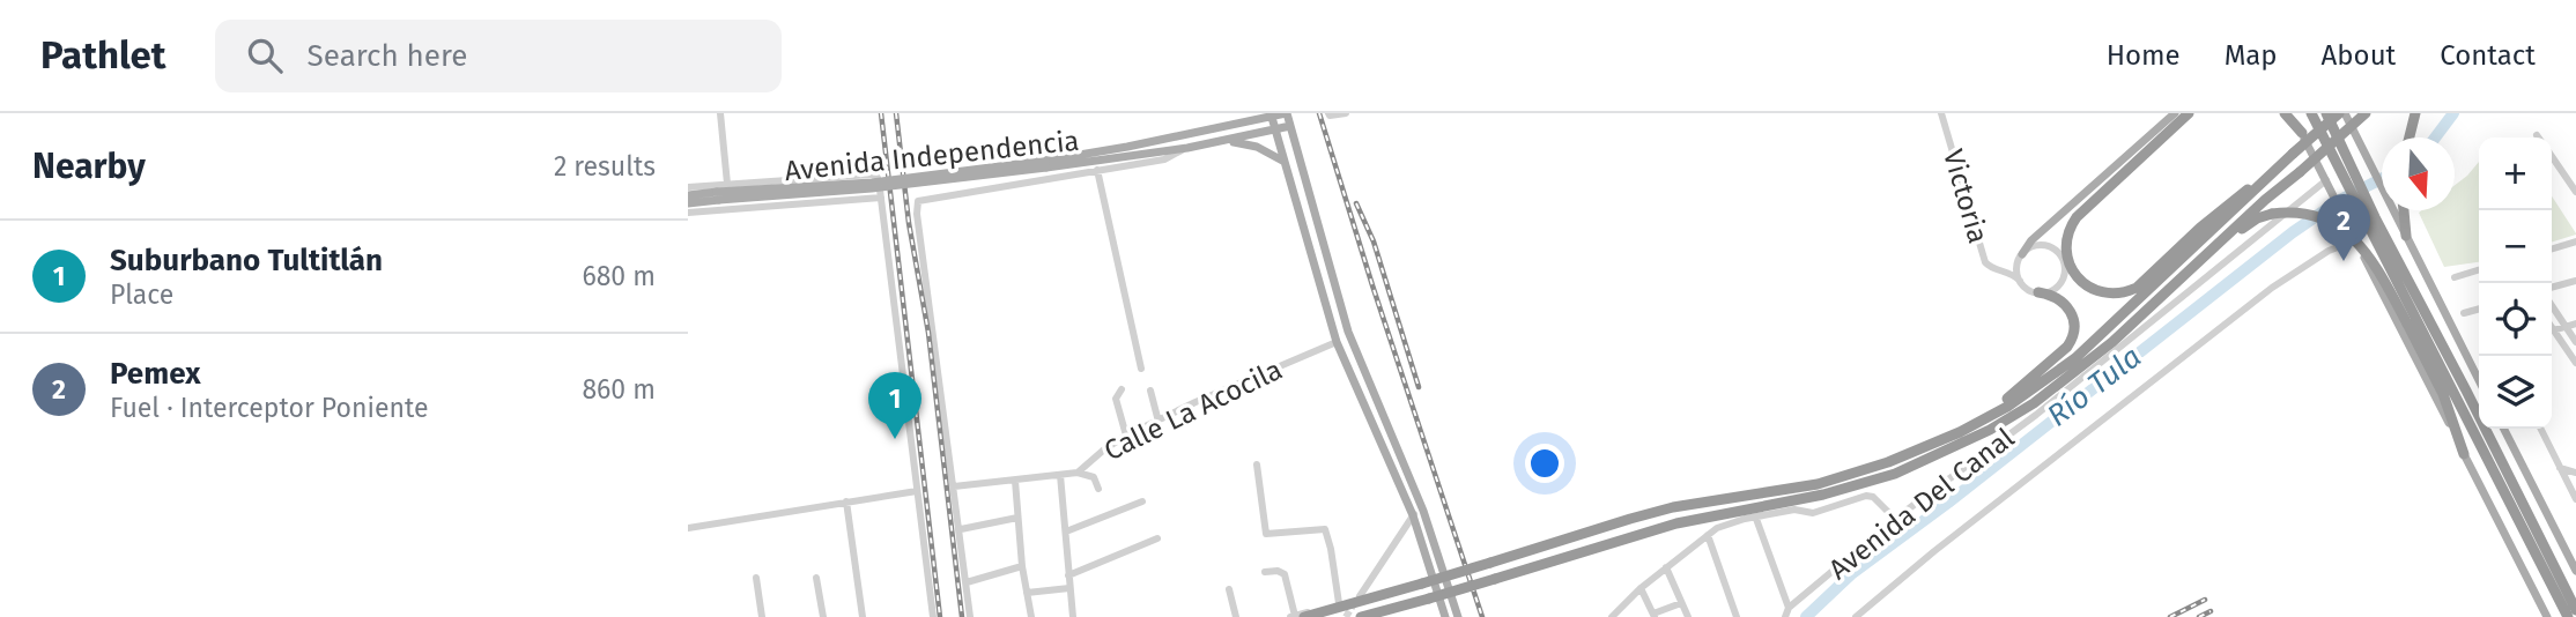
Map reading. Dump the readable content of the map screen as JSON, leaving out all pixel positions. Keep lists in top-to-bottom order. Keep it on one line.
{"streets":{"main road":["Avenida Independencia"],"street":["Victoria","Calle La Acocila","Avenida Del Canal"]},"water":["Río Tula"],"north":"bottom","page":{"header":"Pathlet","search":"Search here","nav":["Home","Map","About","Contact"],"heading":["Nearby","2 results"],"map_buttons":["+","−"],"pins":["2","1"],"list":[{"mark":"1","name":"Suburbano Tultitlán","note":"Place","value":"680 m"},{"mark":"2","name":"Pemex","note":"Fuel · Interceptor Poniente","value":"860 m"}]}}
